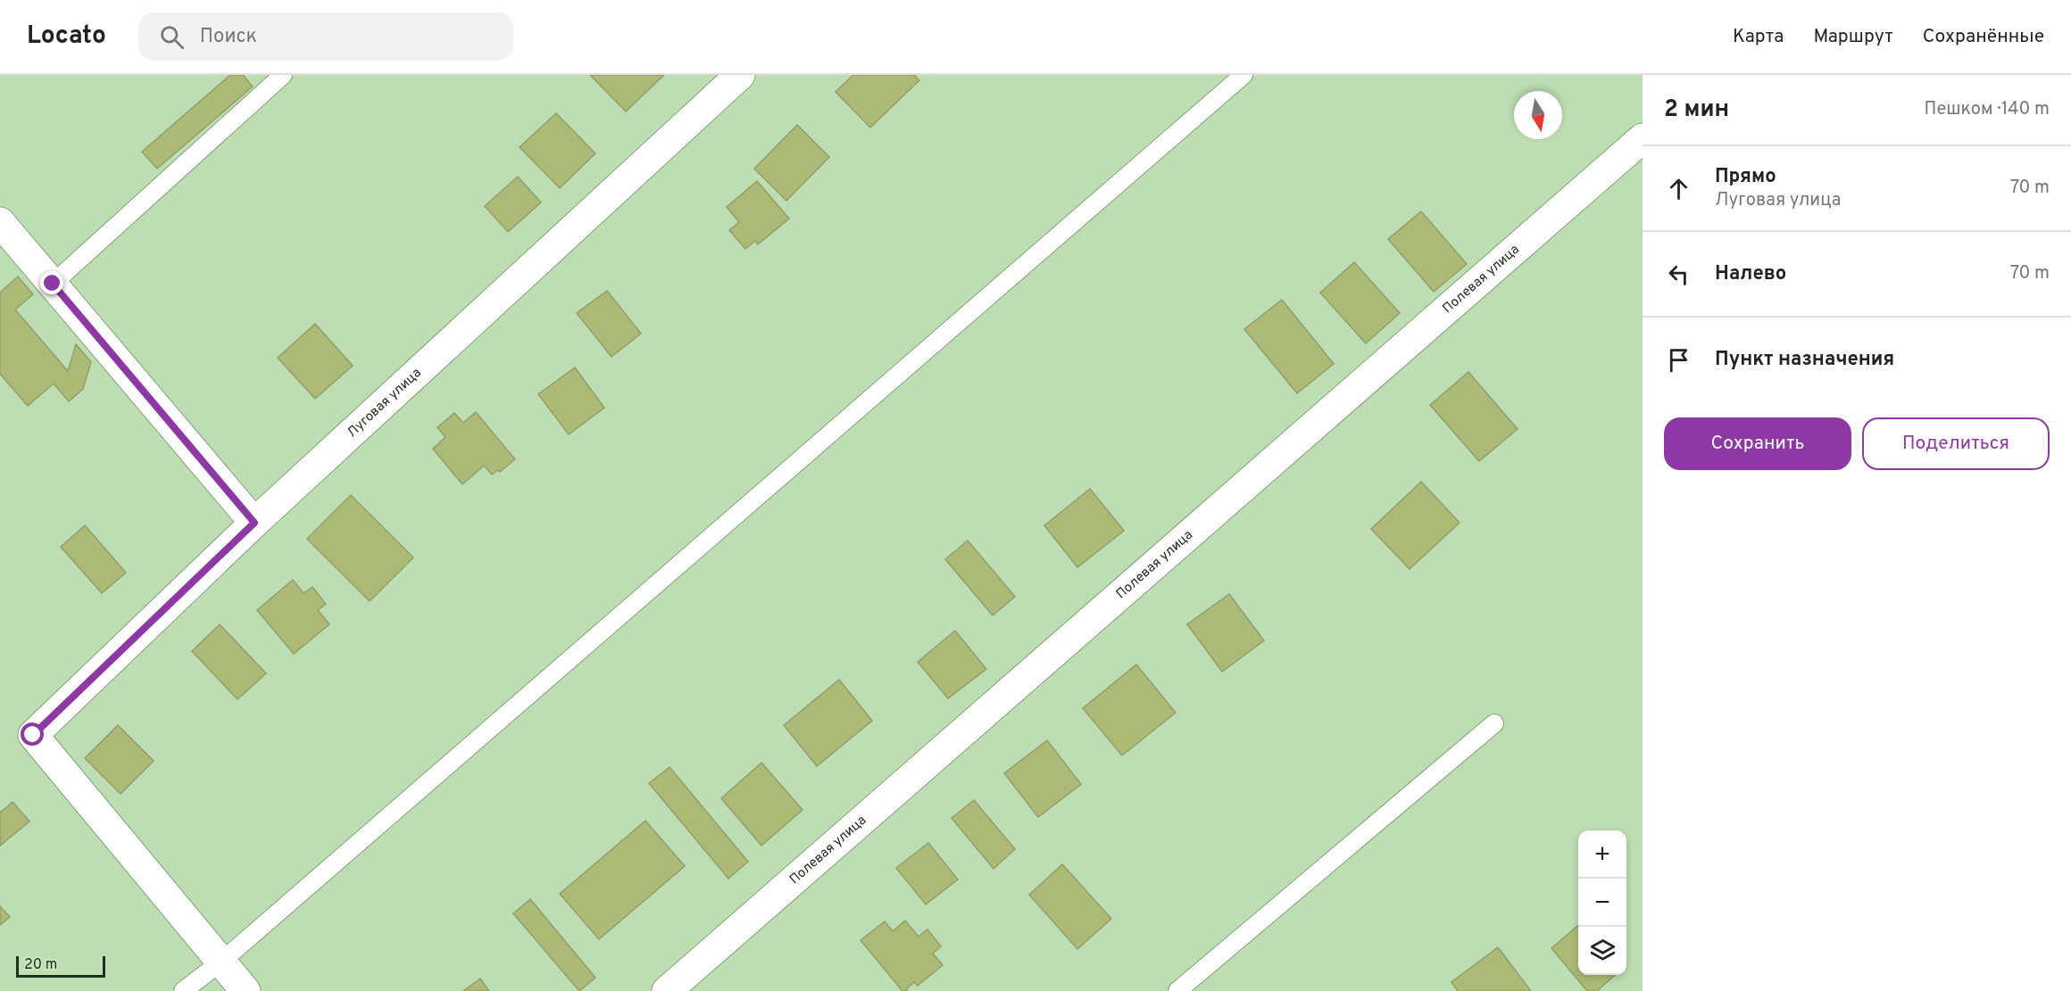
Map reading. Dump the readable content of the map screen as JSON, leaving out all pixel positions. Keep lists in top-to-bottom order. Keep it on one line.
{"streets":{"street":["Полевая улица","Луговая улица"]},"scale_bar":"20 m","north":"bottom","page":{"header":"Locato","search":"Поиск","nav":["Карта","Маршрут","Сохранённые"],"heading":["2 мин","Пешком · 140 m"],"list":[["Прямо","Луговая улица","70 m"],["Налево","70 m"],"Пункт назначения"],"buttons":["Сохранить","Поделиться"],"map_buttons":["+","−"],"scale":"20 m"}}
